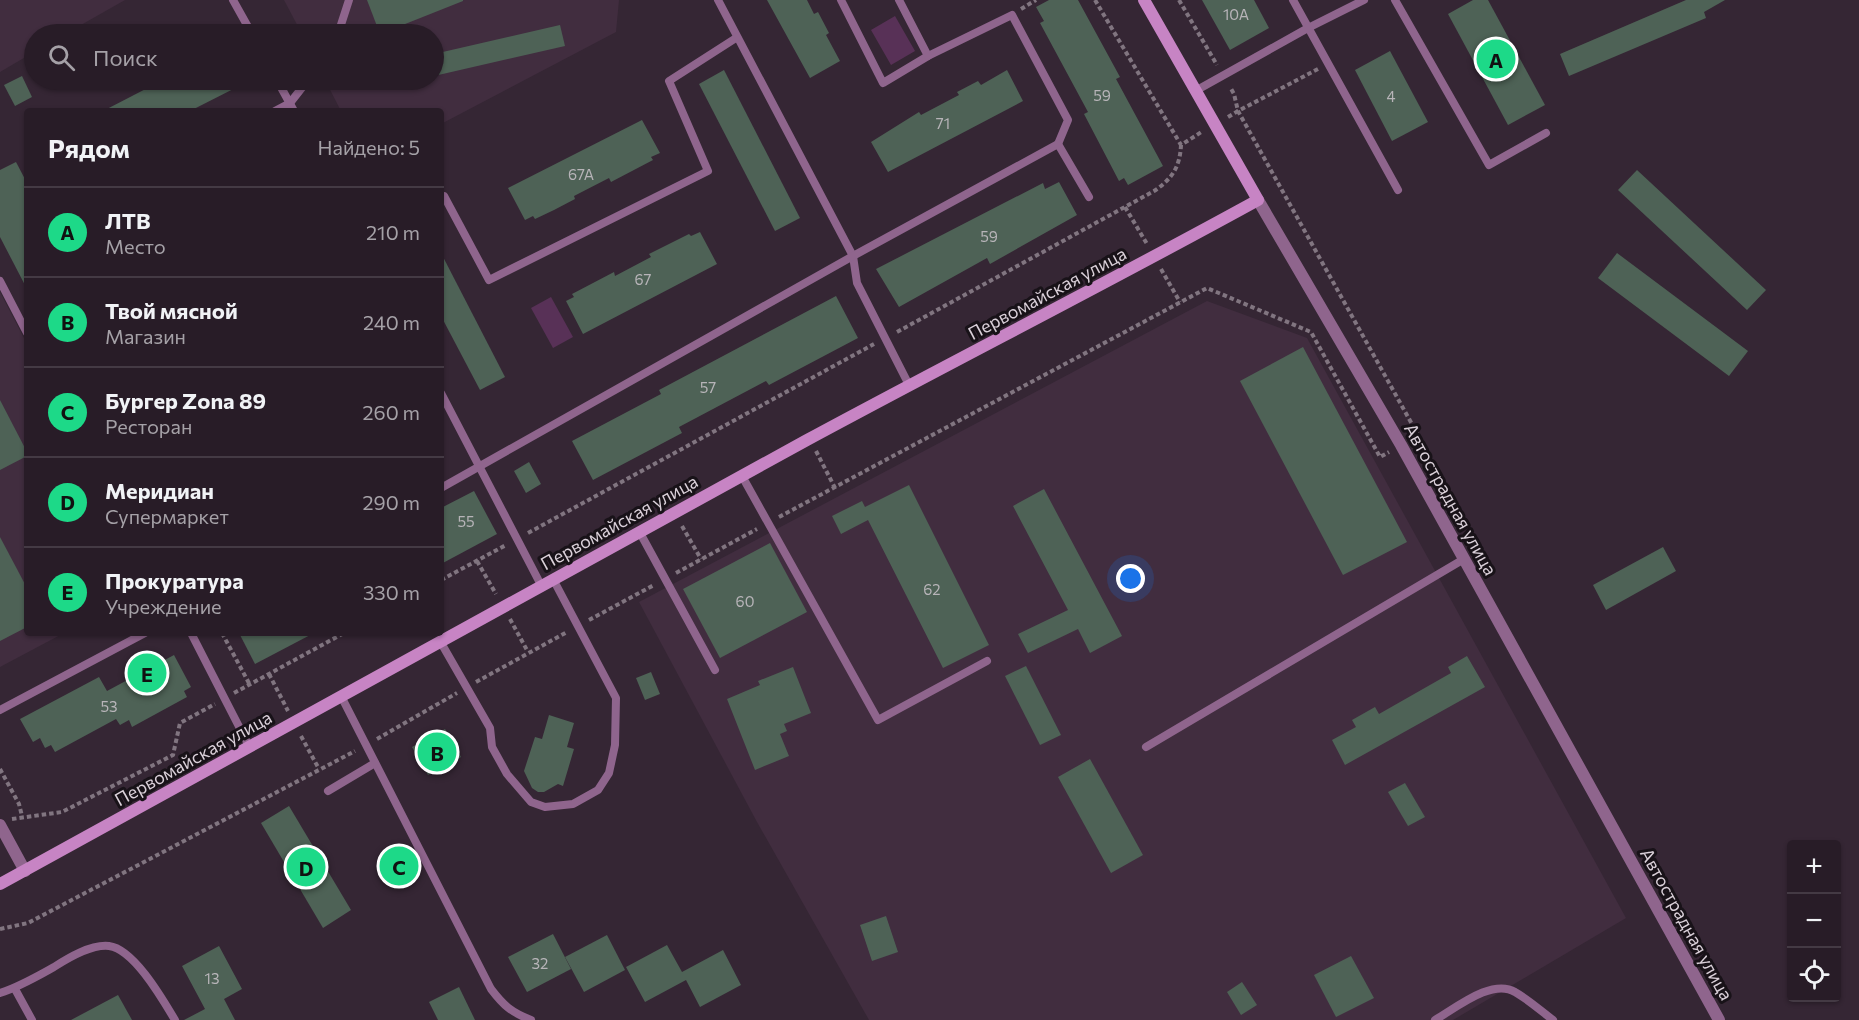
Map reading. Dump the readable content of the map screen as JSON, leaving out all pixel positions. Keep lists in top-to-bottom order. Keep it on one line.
{"streets":{"main road":["Первомайская улица","Автострадная улица"]},"crossings":[["Первомайская улица","Автострадная улица"]],"house_numbers":["10А","59","4","71","67А","59","67","57","55","62","60","53","32","13"],"page":{"search":"Поиск","pins":["A","E","B","C","D"],"heading":["Рядом","Найдено: 5"],"list":[{"mark":"A","name":"ЛТВ","note":"Место","value":"210 m"},{"mark":"B","name":"Твой мясной","note":"Магазин","value":"240 m"},{"mark":"C","name":"Бургер Zona 89","note":"Ресторан","value":"260 m"},{"mark":"D","name":"Меридиан","note":"Супермаркет","value":"290 m"},{"mark":"E","name":"Прокуратура","note":"Учреждение","value":"330 m"}],"map_buttons":["+","−"]}}
